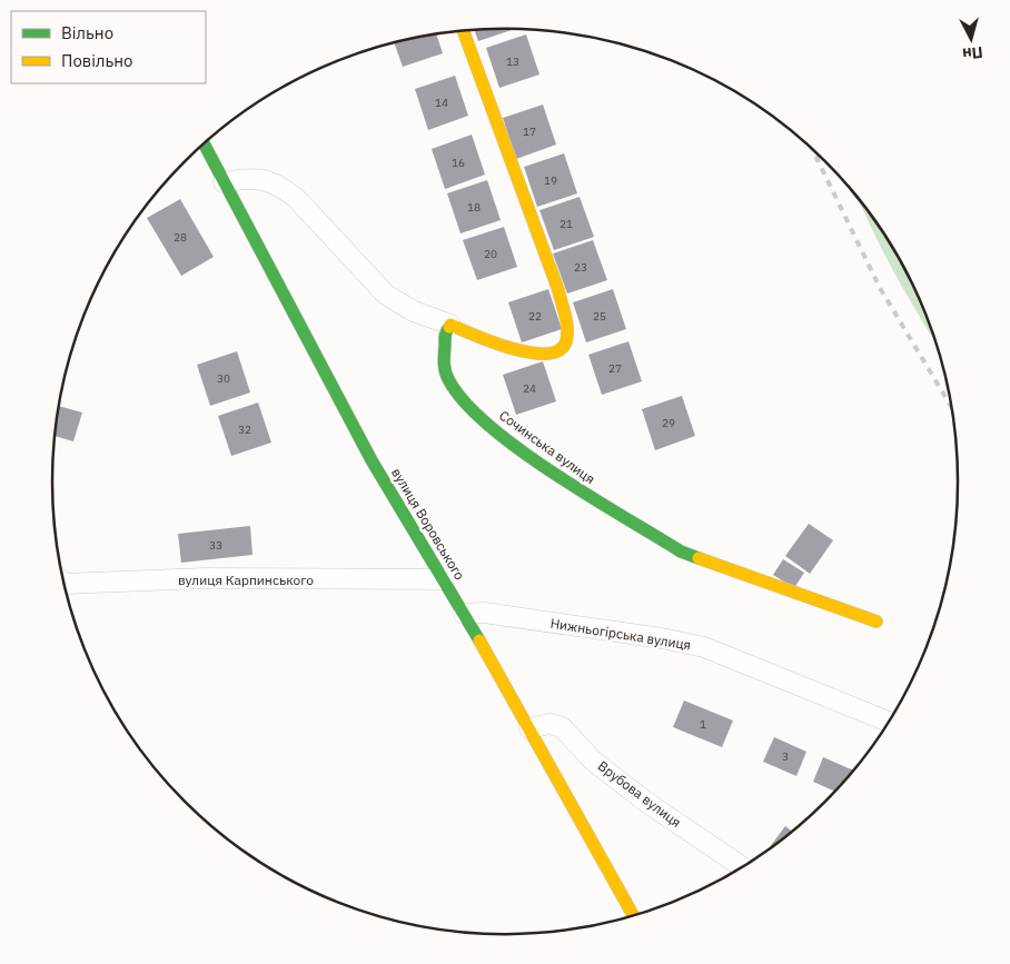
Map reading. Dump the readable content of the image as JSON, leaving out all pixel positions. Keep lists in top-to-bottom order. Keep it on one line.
{"streets":{"street":["Сочинська вулиця","вулиця Воровського","вулиця Карпинського","Нижньогірська вулиця","Врубова вулиця"]},"crossings":[["вулиця Воровського","вулиця Карпинського"],["вулиця Воровського","Нижньогірська вулиця"],["вулиця Воровського","Врубова вулиця"]],"house_numbers":["13","14","17","16","19","18","21","28","20","23","22","25","27","30","24","29","32","33","1","3"],"legend":["Вільно","Повільно"],"north":"bottom"}
